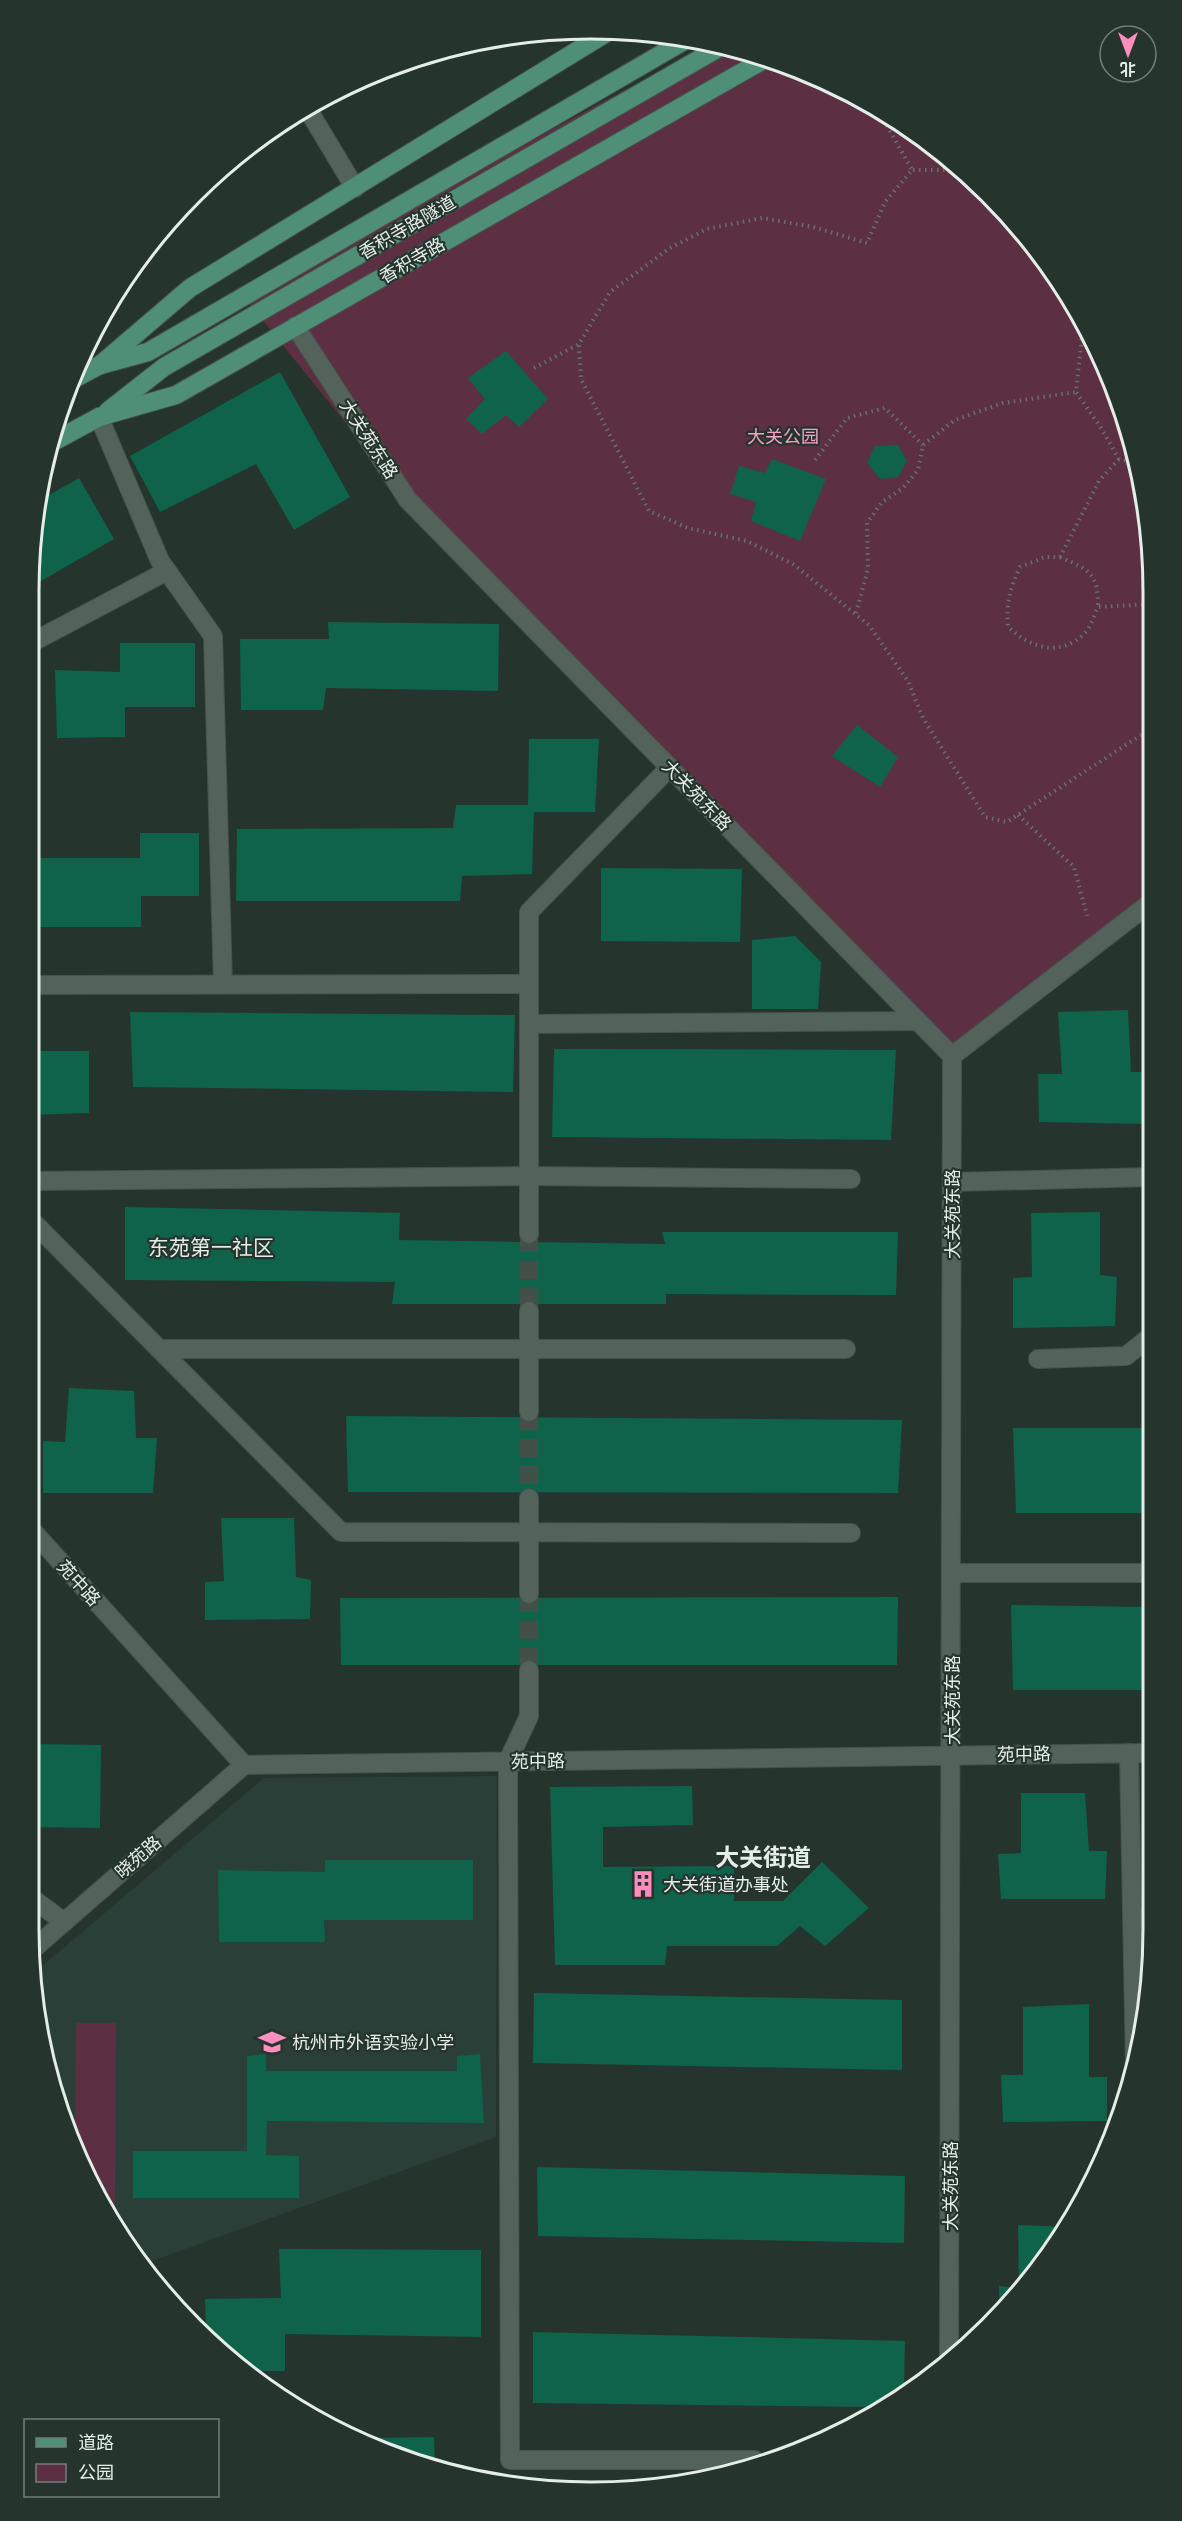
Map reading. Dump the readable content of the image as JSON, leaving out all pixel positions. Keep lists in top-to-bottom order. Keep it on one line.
{"streets":{"main road":["香积寺路隧道","香积寺路"],"street":["大关苑东路","苑中路","晓苑路"]},"crossings":[["香积寺路隧道","香积寺路"],["香积寺路","大关苑东路"],["大关苑东路","苑中路"],["苑中路","晓苑路"]],"districts":["东苑第一社区","大关街道"],"parks":["大关公园"],"places":{"building":["大关街道办事处"],"school or university":["杭州市外语实验小学"]},"legend":["道路","公园"],"north":"bottom"}
